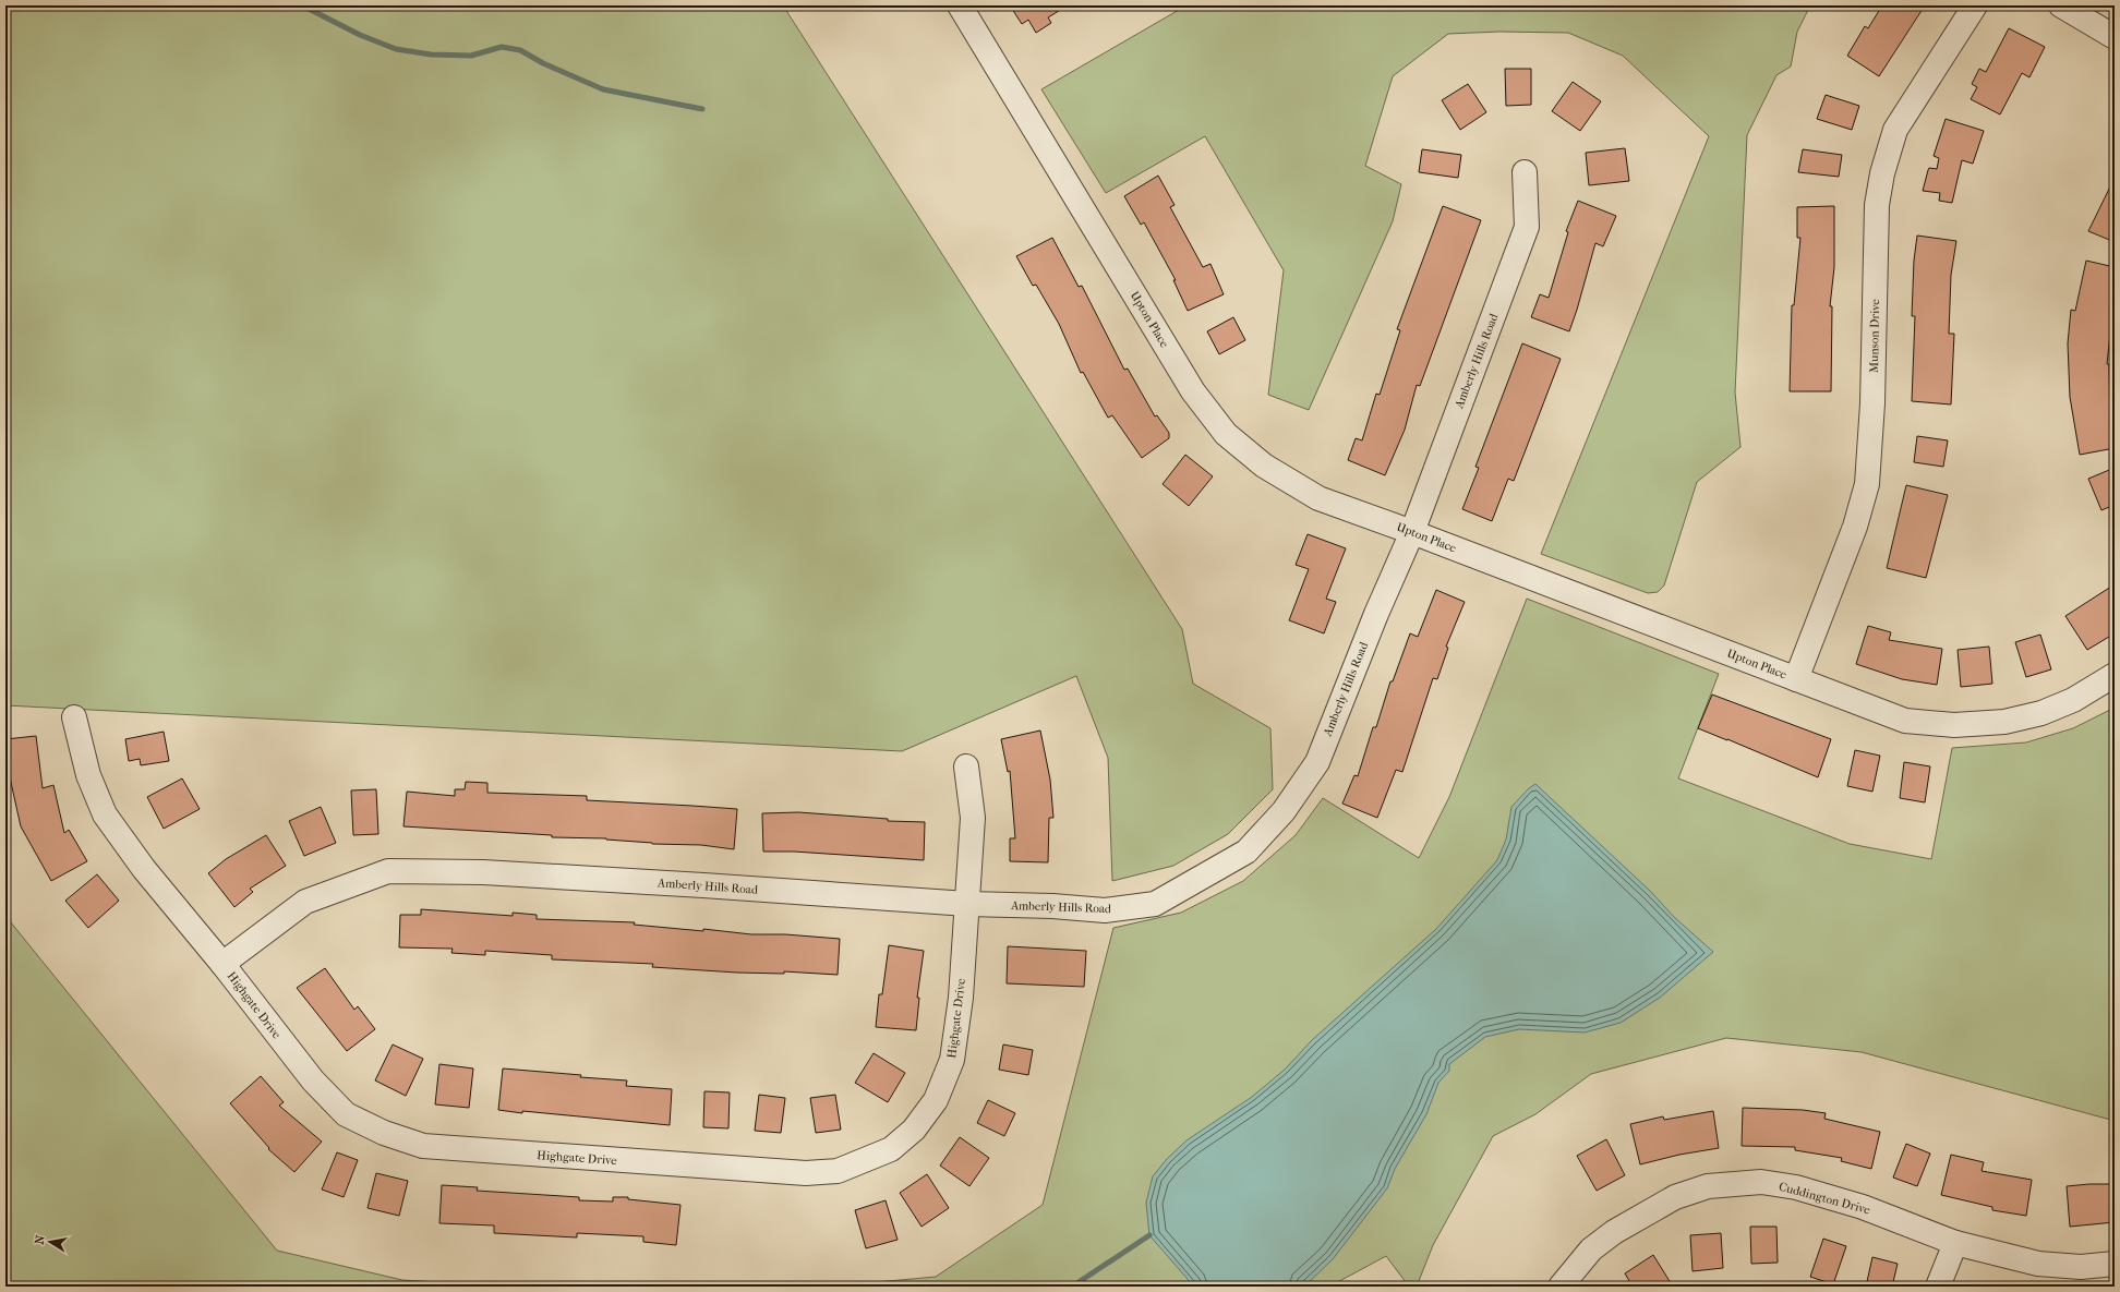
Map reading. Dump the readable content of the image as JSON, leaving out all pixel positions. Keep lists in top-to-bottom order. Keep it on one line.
{"streets":{"street":["Upton Place","Munson Drive","Amberly Hills Road","Highgate Drive","Cuddington Drive"]},"crossings":[["Upton Place","Munson Drive"],["Upton Place","Amberly Hills Road"],["Amberly Hills Road","Highgate Drive"]],"north":"left"}
